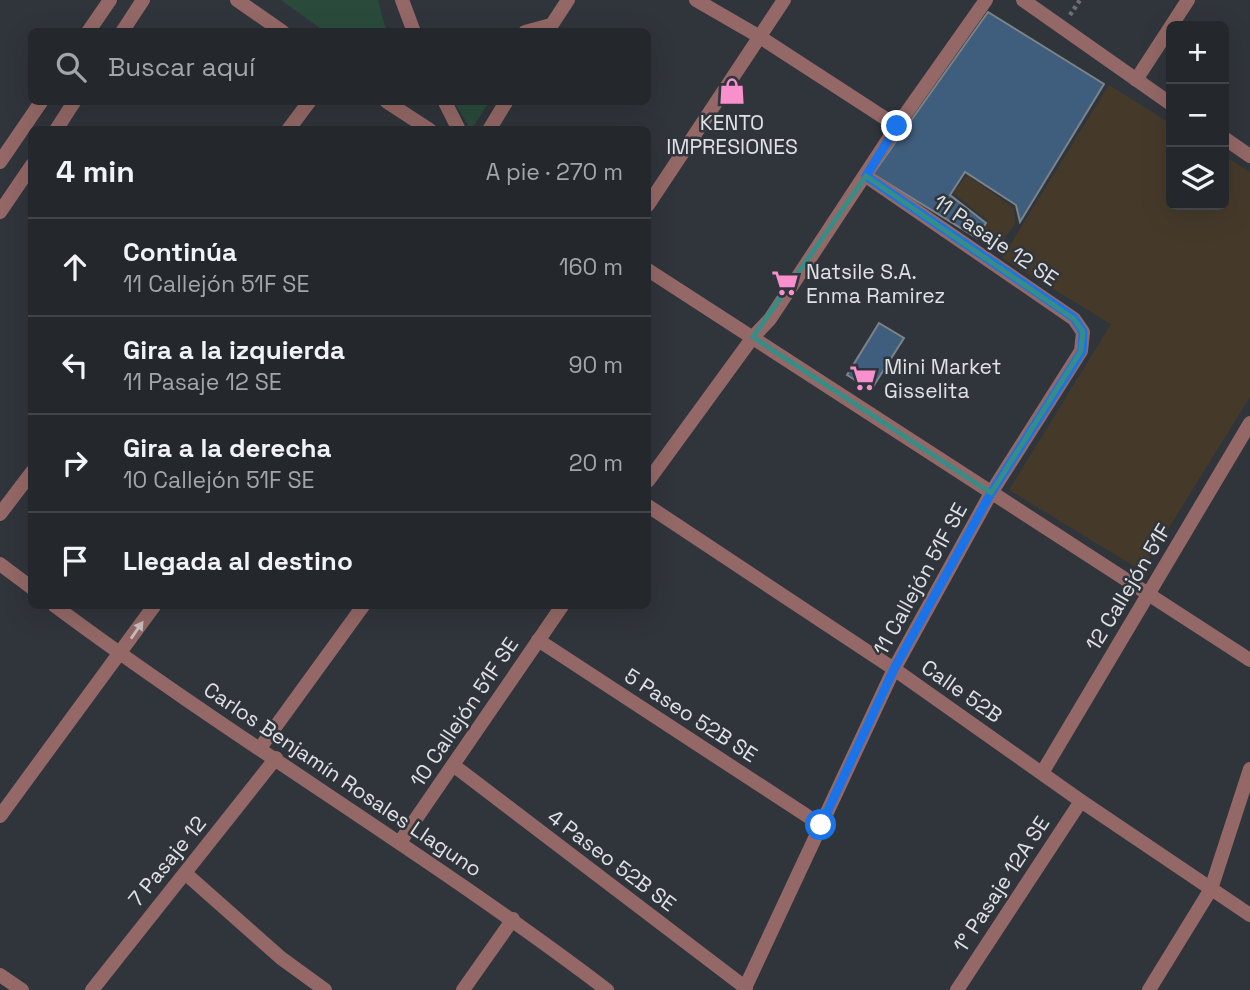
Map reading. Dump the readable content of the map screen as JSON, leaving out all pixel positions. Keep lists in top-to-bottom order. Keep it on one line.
{"streets":{"street":["11 Pasaje 12 SE","11 Callejón 51F SE","12 Callejón 51F","Calle 52B","10 Callejón 51F SE","5 Paseo 52B SE","Carlos Benjamín Rosales Llaguno","4 Paseo 52B SE","7 Pasaje 12","1° Pasaje 12A SE"]},"crossings":[["11 Pasaje 12 SE","11 Callejón 51F SE"],["11 Callejón 51F SE","Calle 52B"],["11 Callejón 51F SE","5 Paseo 52B SE"],["11 Callejón 51F SE","4 Paseo 52B SE"],["12 Callejón 51F","Calle 52B"],["Calle 52B","1° Pasaje 12A SE"],["10 Callejón 51F SE","5 Paseo 52B SE"],["10 Callejón 51F SE","Carlos Benjamín Rosales Llaguno"],["10 Callejón 51F SE","4 Paseo 52B SE"],["Carlos Benjamín Rosales Llaguno","7 Pasaje 12"]],"places":{"shop":["KENTO IMPRESIONES"],"supermarket":["Natsile S.A. Enma Ramirez","Mini Market Gisselita"]},"page":{"map_buttons":["+","−"],"search":"Buscar aquí","heading":["4 min","A pie · 270 m"],"list":[["Continúa","11 Callejón 51F SE","160 m"],["Gira a la izquierda","11 Pasaje 12 SE","90 m"],["Gira a la derecha","10 Callejón 51F SE","20 m"],"Llegada al destino"]}}
